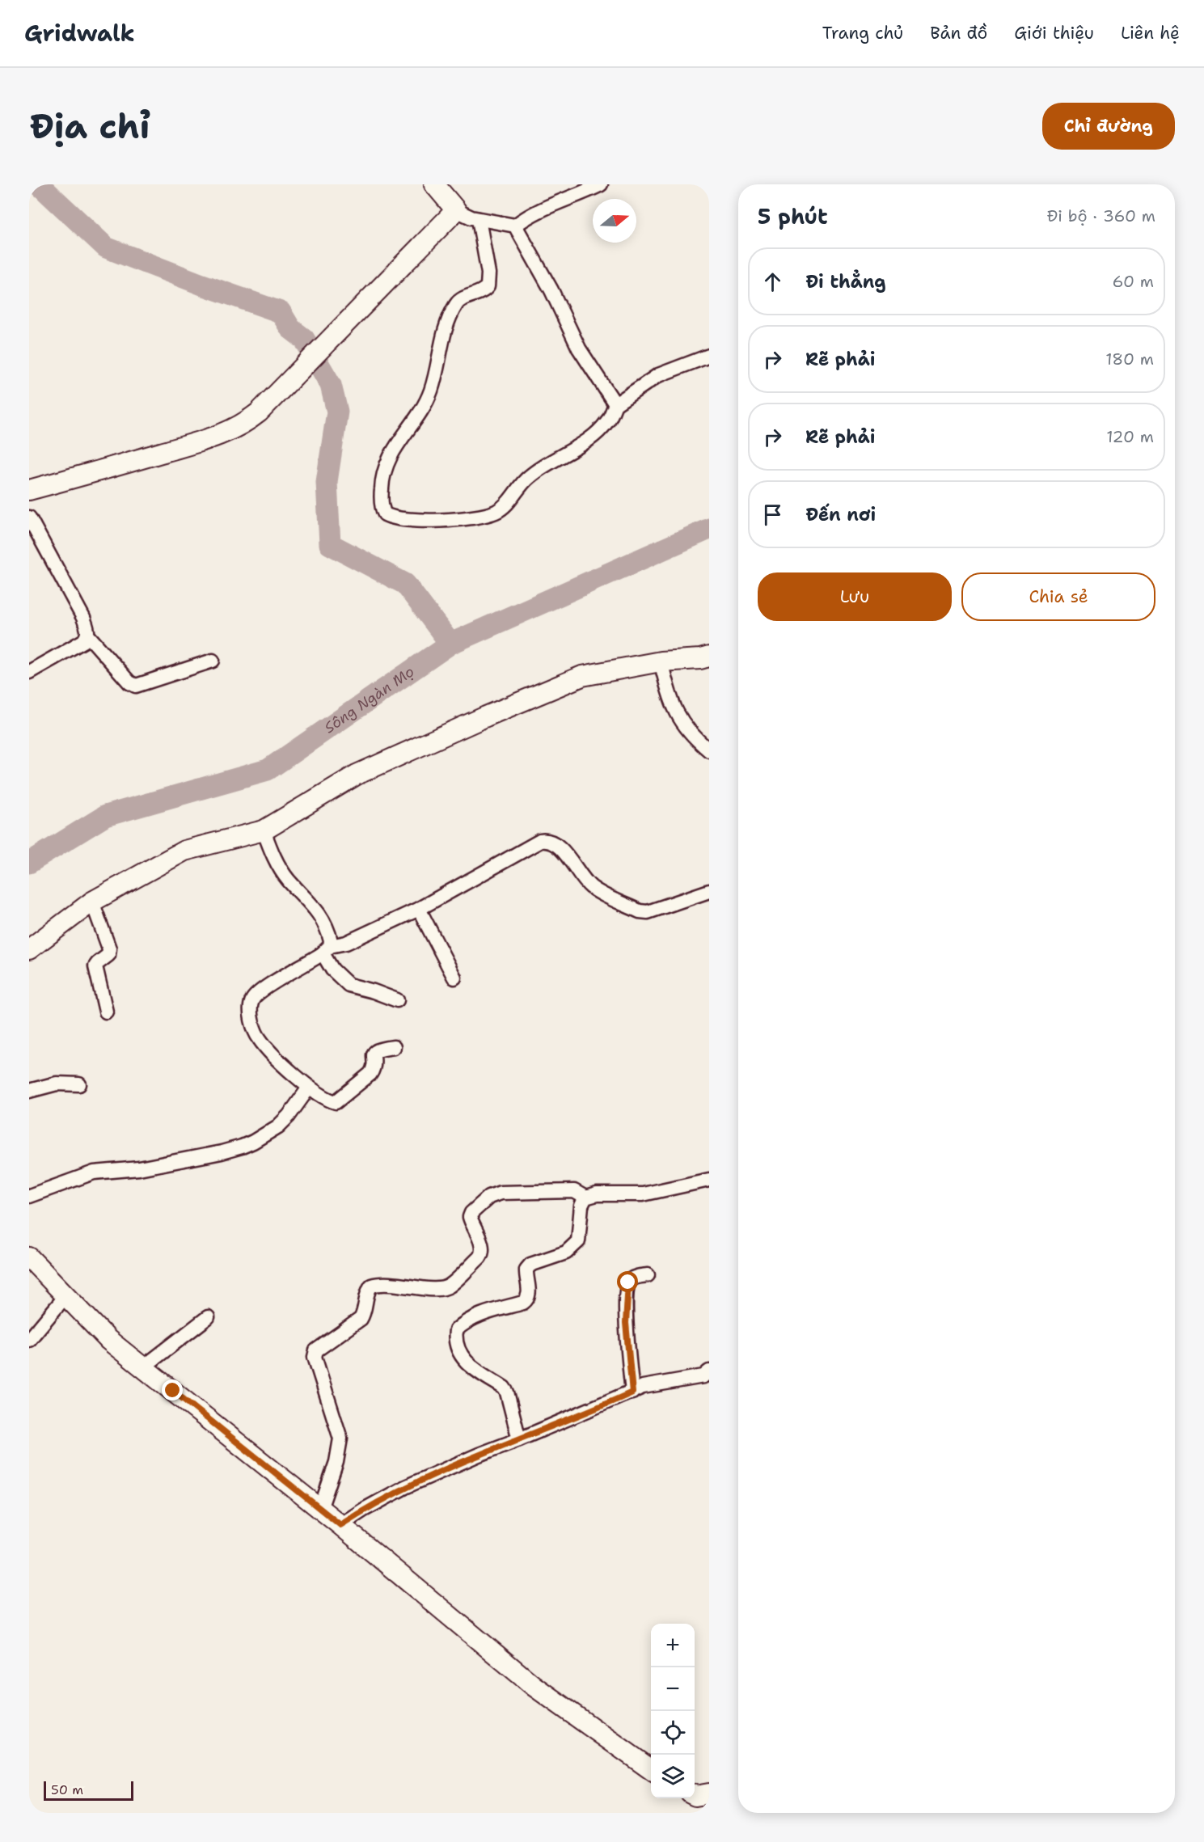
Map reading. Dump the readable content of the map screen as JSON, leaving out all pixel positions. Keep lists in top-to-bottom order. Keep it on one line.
{"water":["Sông Ngàn Mọ"],"scale_bar":"50 m","north":"right","page":{"header":"Gridwalk","nav":["Trang chủ","Bản đồ","Giới thiệu","Liên hệ"],"buttons":["Chỉ đường",["Lưu","Chia sẻ"]],"title":"Địa chỉ","heading":["5 phút","Đi bộ · 360 m"],"list":[["Đi thẳng","60 m"],["Rẽ phải","180 m"],["Rẽ phải","120 m"],"Đến nơi"],"map_buttons":["+","−"],"scale":"50 m"}}
